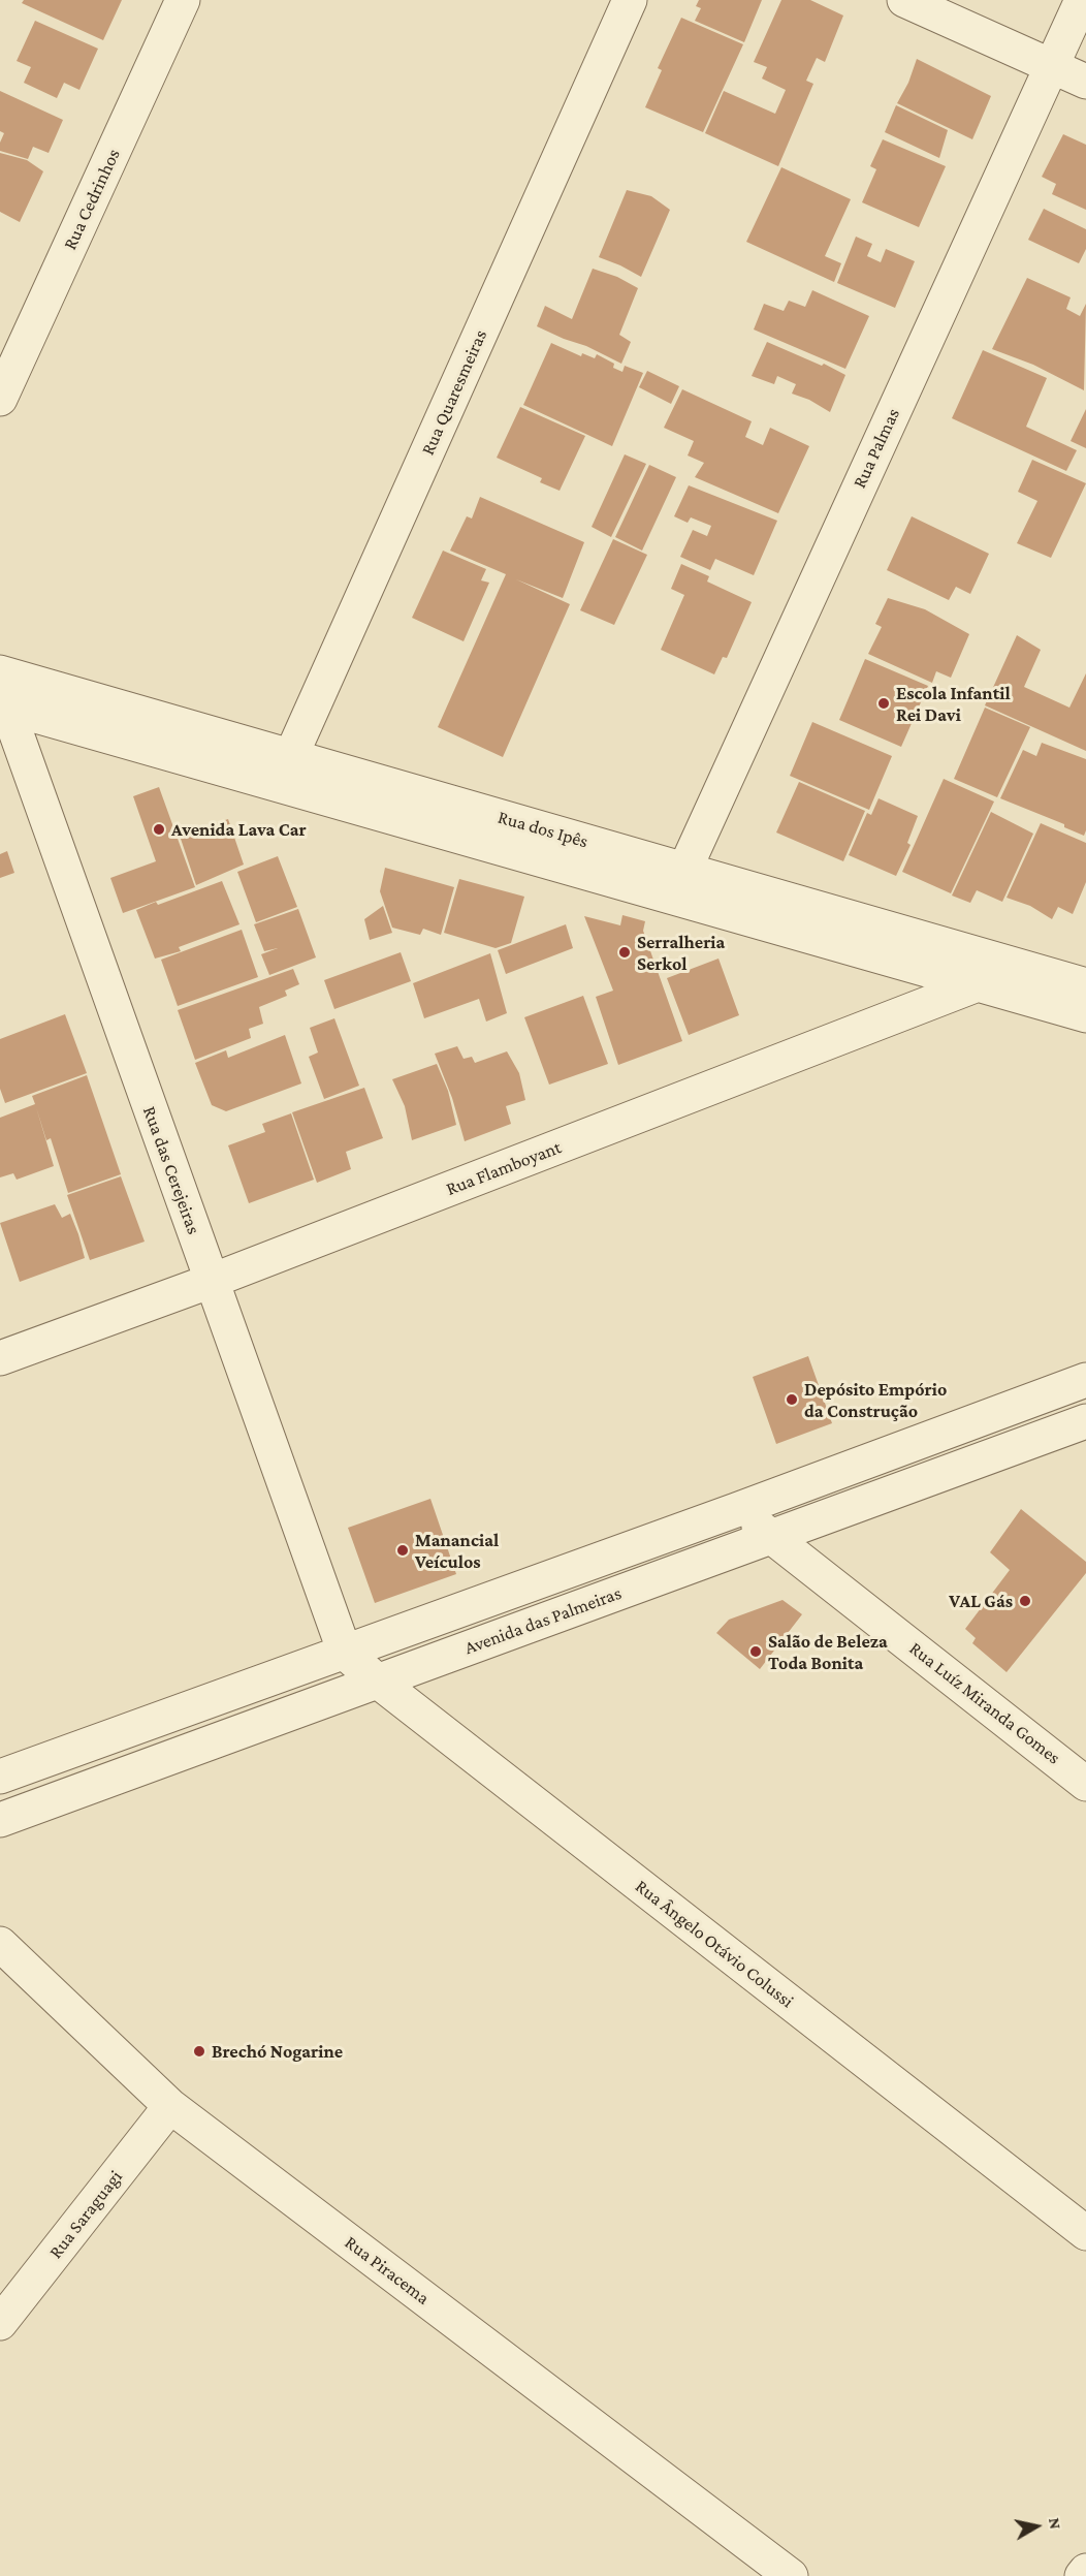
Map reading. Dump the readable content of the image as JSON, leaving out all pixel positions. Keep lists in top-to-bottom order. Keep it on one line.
{"streets":{"street":["Rua Cedrinhos","Rua Quaresmeiras","Rua Palmas","Rua dos Ipês","Rua Flamboyant","Rua das Cerejeiras","Avenida das Palmeiras","Rua Luíz Miranda Gomes","Rua Ângelo Otávio Colussi","Rua Saraguagi","Rua Piracema"]},"crossings":[["Rua Quaresmeiras","Rua dos Ipês"],["Rua Palmas","Rua dos Ipês"],["Rua dos Ipês","Rua Flamboyant"],["Rua dos Ipês","Rua das Cerejeiras"],["Rua Flamboyant","Rua das Cerejeiras"],["Rua das Cerejeiras","Avenida das Palmeiras"],["Rua das Cerejeiras","Rua Ângelo Otávio Colussi"],["Avenida das Palmeiras","Rua Luíz Miranda Gomes"],["Avenida das Palmeiras","Rua Ângelo Otávio Colussi"],["Rua Saraguagi","Rua Piracema"]],"places":["Escola Infantil Rei Davi","Avenida Lava Car","Serralheria Serkol","Depósito Empório da Construção","Manancial Veículos","VAL Gás","Salão de Beleza Toda Bonita","Brechó Nogarine"],"north":"right"}
